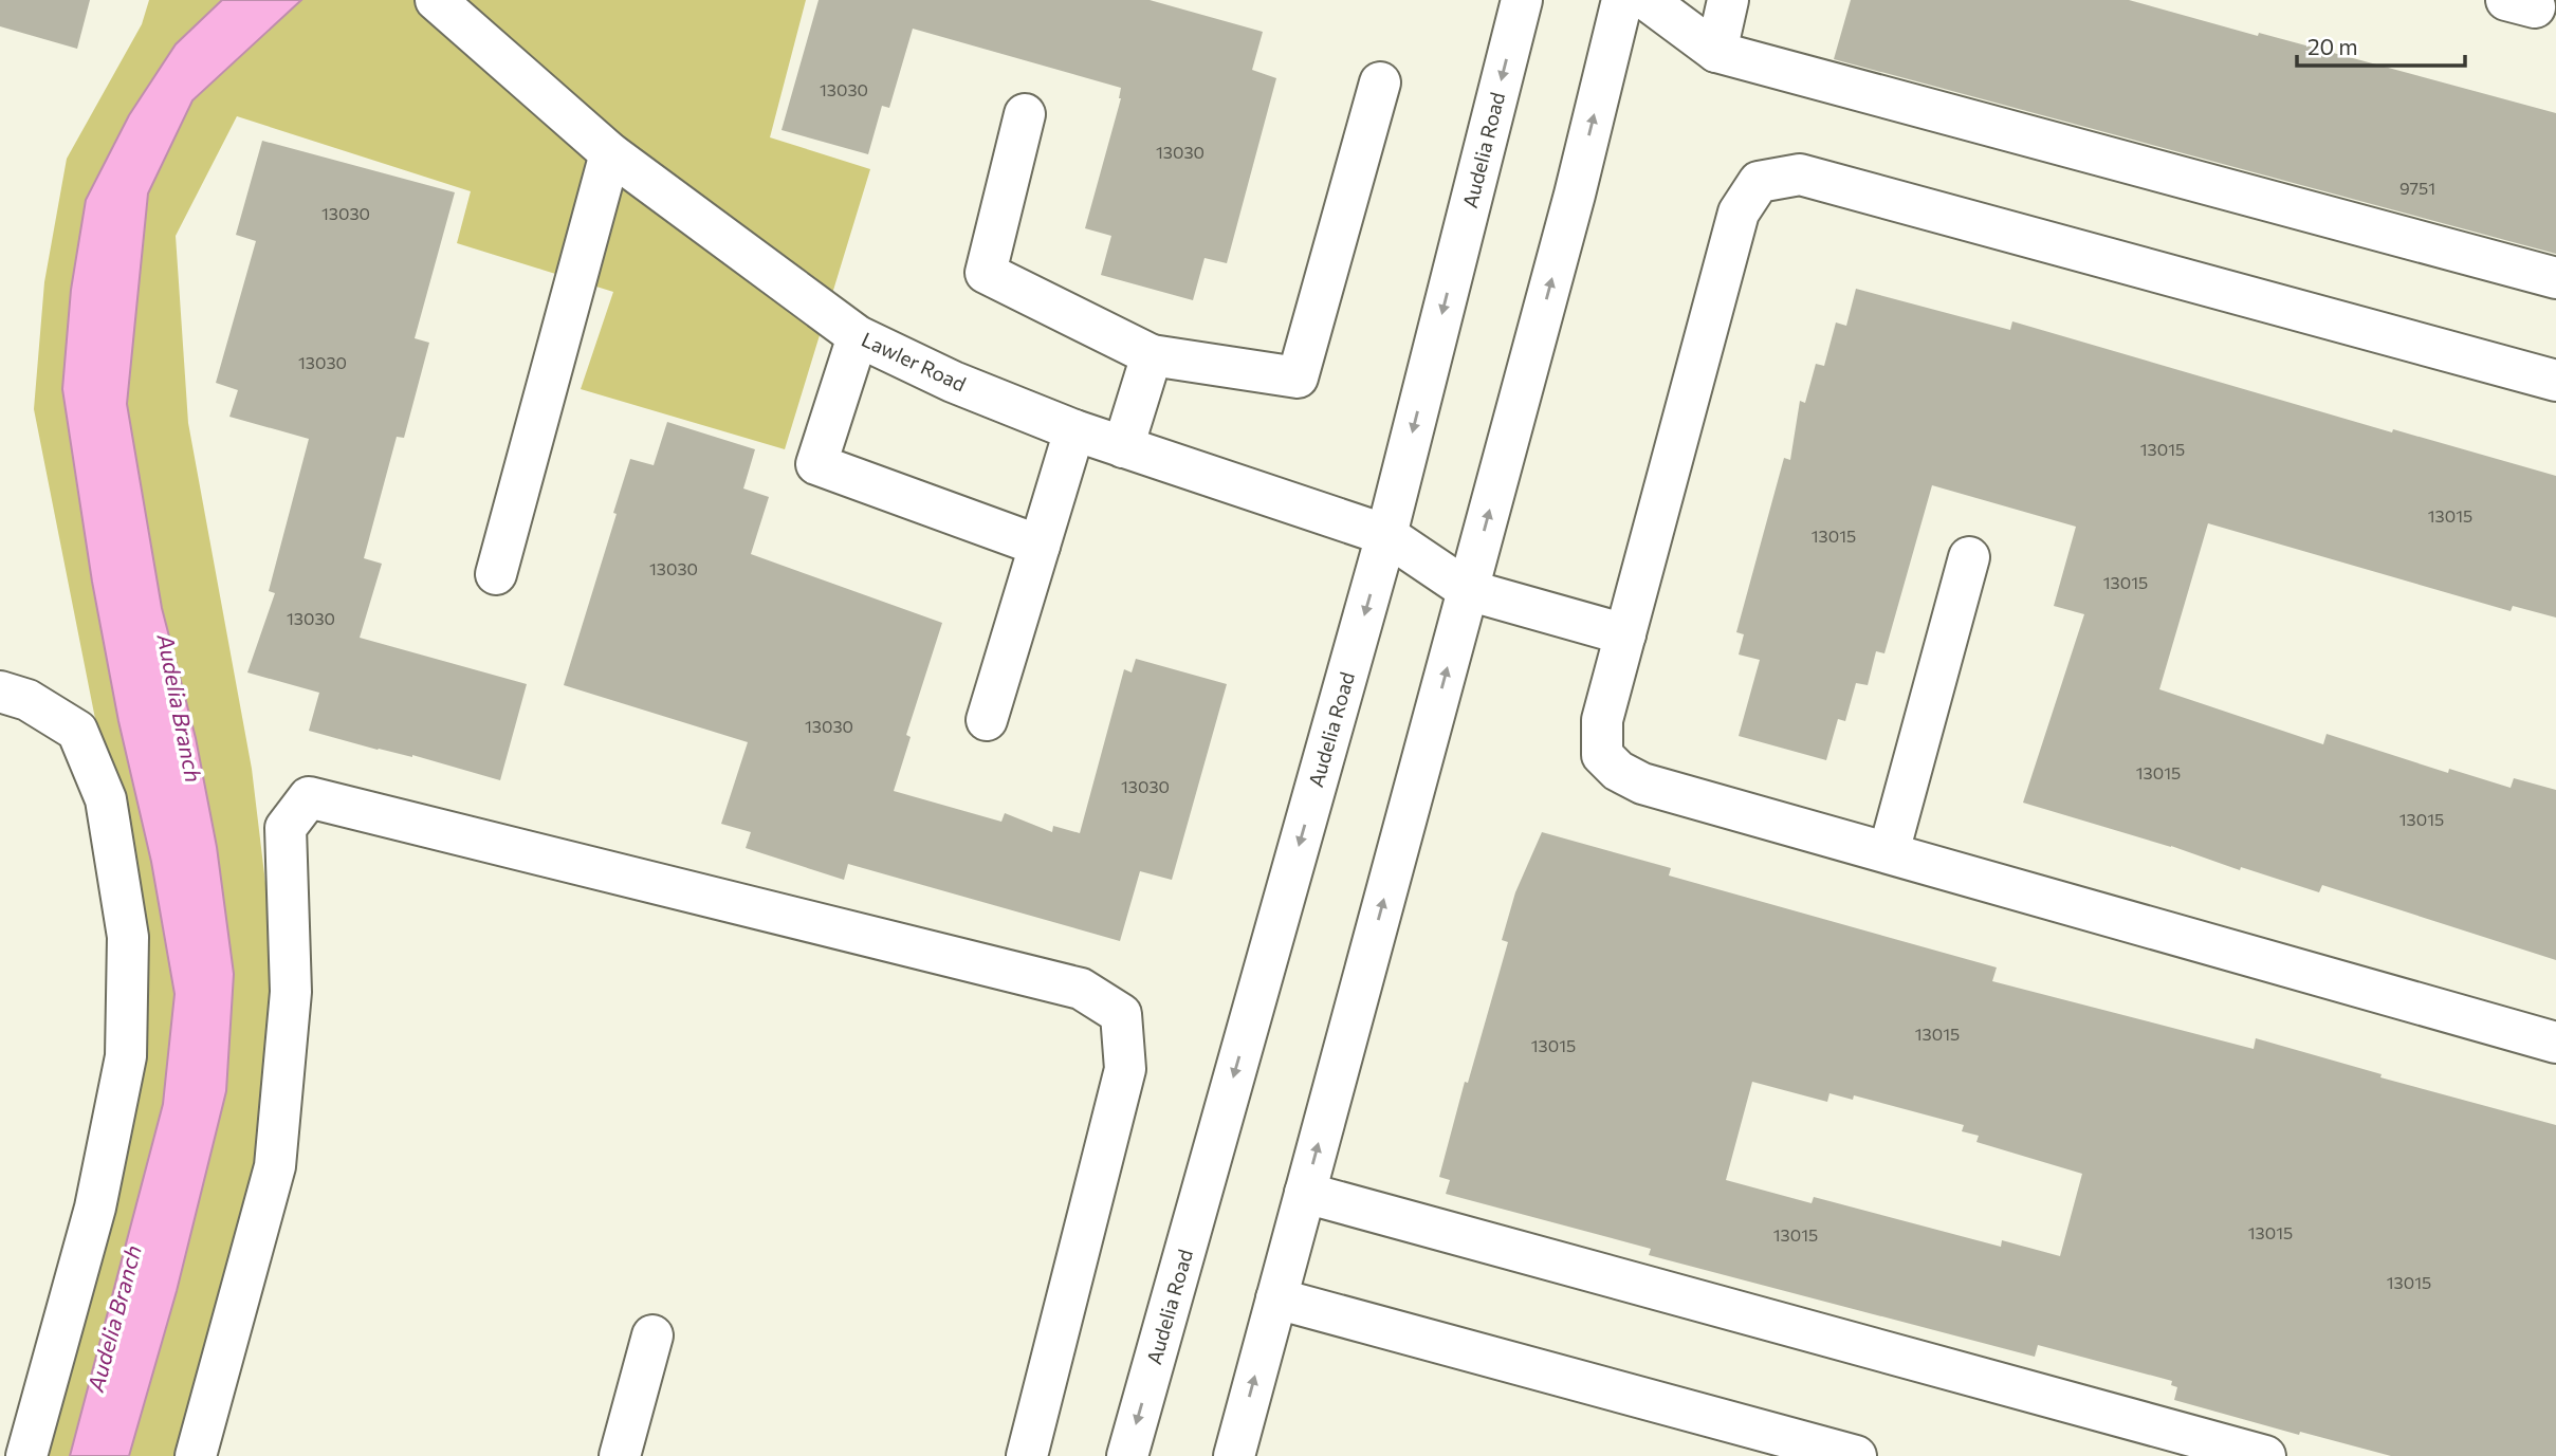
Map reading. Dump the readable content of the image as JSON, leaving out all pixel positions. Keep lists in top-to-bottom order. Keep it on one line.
{"streets":{"main road":["Audelia Road","Lawler Road"]},"crossings":[["Audelia Road","Lawler Road"]],"water":["Audelia Branch"],"house_numbers":["13030","13030","9751","13030","13030","13015","13015","13015","13030","13015","13030","13030","13015","13030","13015","13015","13015","13015","13015","13015"],"scale_bar":"20 m"}
